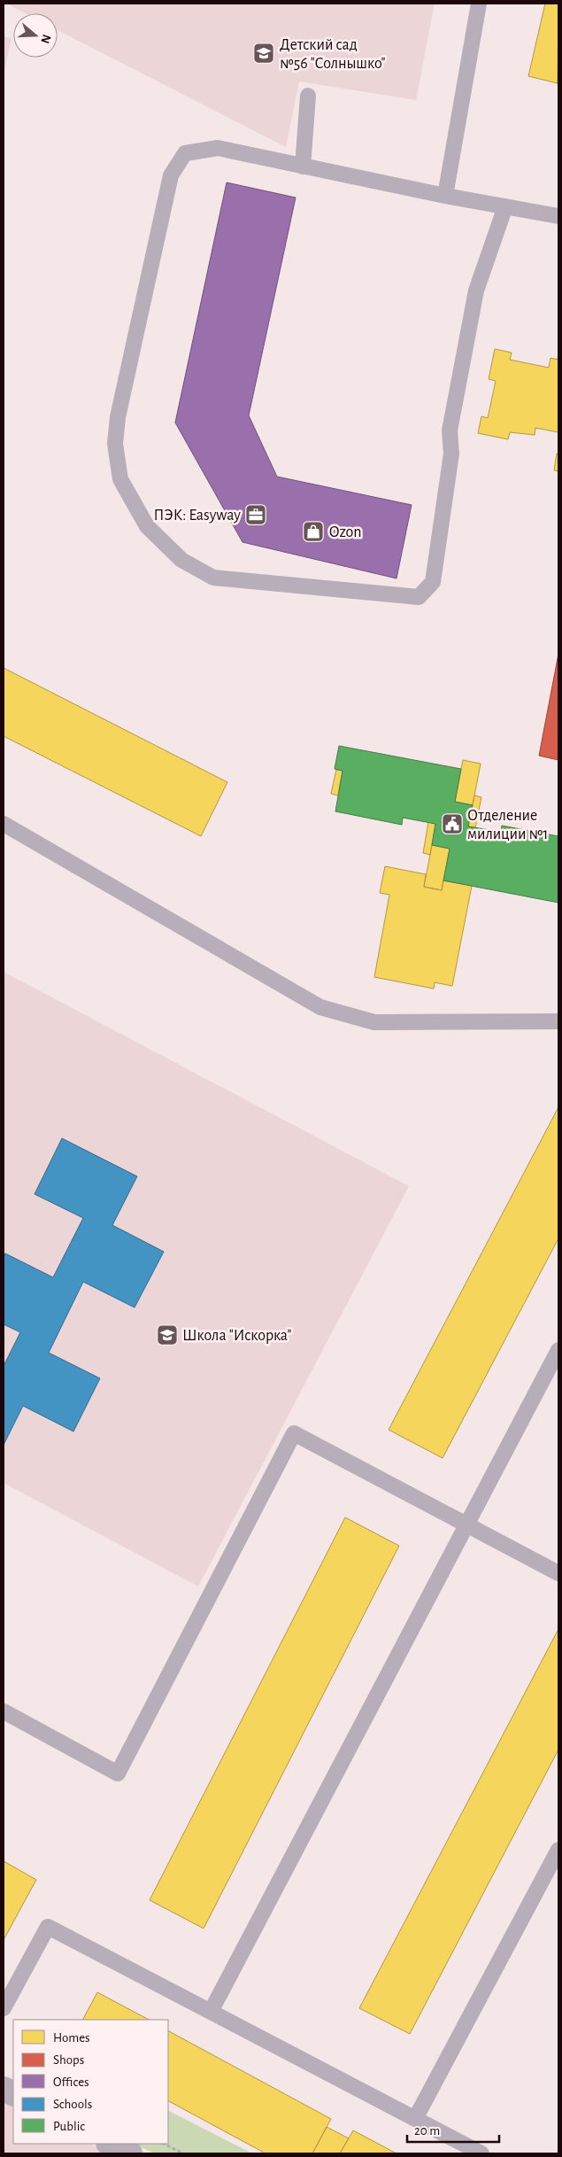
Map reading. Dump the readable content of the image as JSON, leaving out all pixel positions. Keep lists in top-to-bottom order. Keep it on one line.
{"places":{"school or university":["Детский сад №56 \"Солнышко\"","Школа \"Искорка\""],"office":["ПЭК: Easyway"],"shop":["Ozon"],"public building":["Отделение милиции №1"]},"legend":["Homes","Shops","Offices","Schools","Public"],"scale_bar":"20 m","north":"right"}
